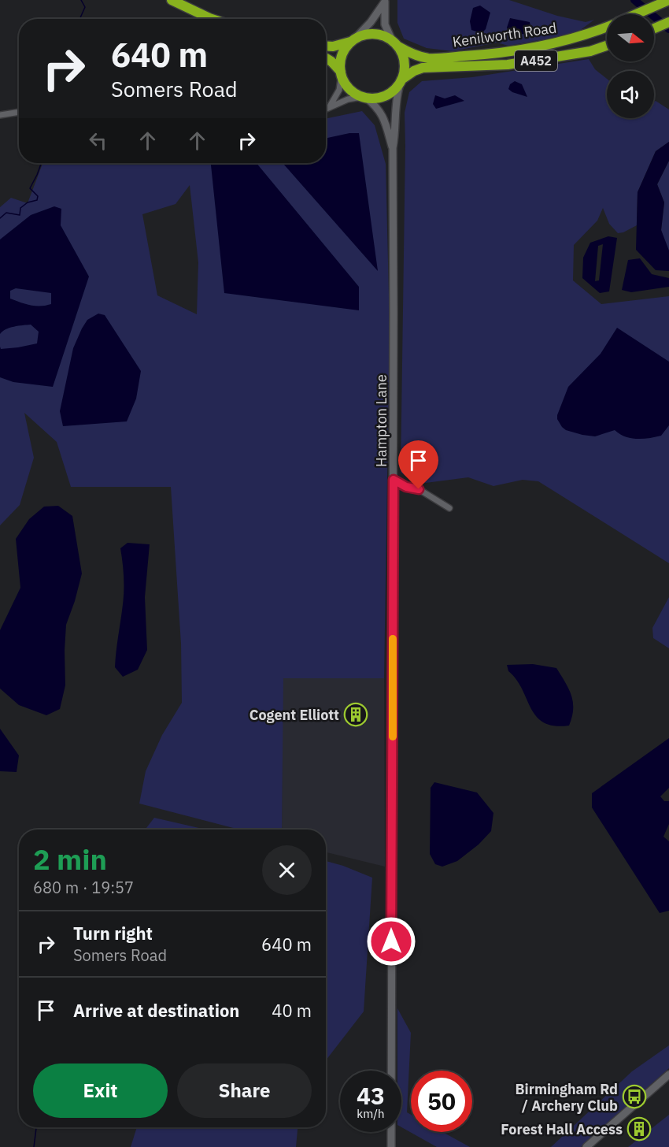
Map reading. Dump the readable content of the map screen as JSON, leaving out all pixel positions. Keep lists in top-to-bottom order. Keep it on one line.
{"streets":{"highway":["Kenilworth Road","A452"],"main road":["Hampton Lane"]},"crossings":[["Kenilworth Road","Hampton Lane"]],"places":{"building":["Cogent Elliott","Forest Hall Access"],"bus stop":["Birmingham Rd / Archery Club"]},"north":"right","page":{"turn":["640 m","Somers Road"],"heading":["2 min","680 m · 19:57"],"list":[{"name":"Turn right","note":"Somers Road","value":"640 m"},{"name":"Arrive at destination","value":"40 m"}],"buttons":["Exit","Share"],"speed":"43 km/h","limit":"50"}}
